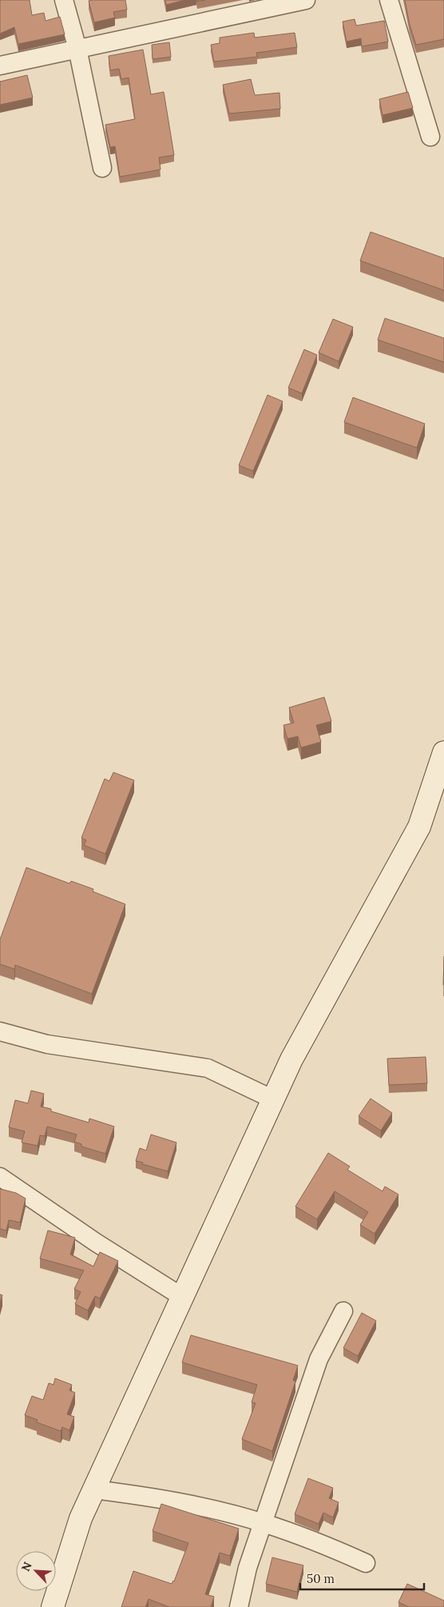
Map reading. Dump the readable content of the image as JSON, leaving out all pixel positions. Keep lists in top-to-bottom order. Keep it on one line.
{"scale_bar":"50 m","north":"top left"}
